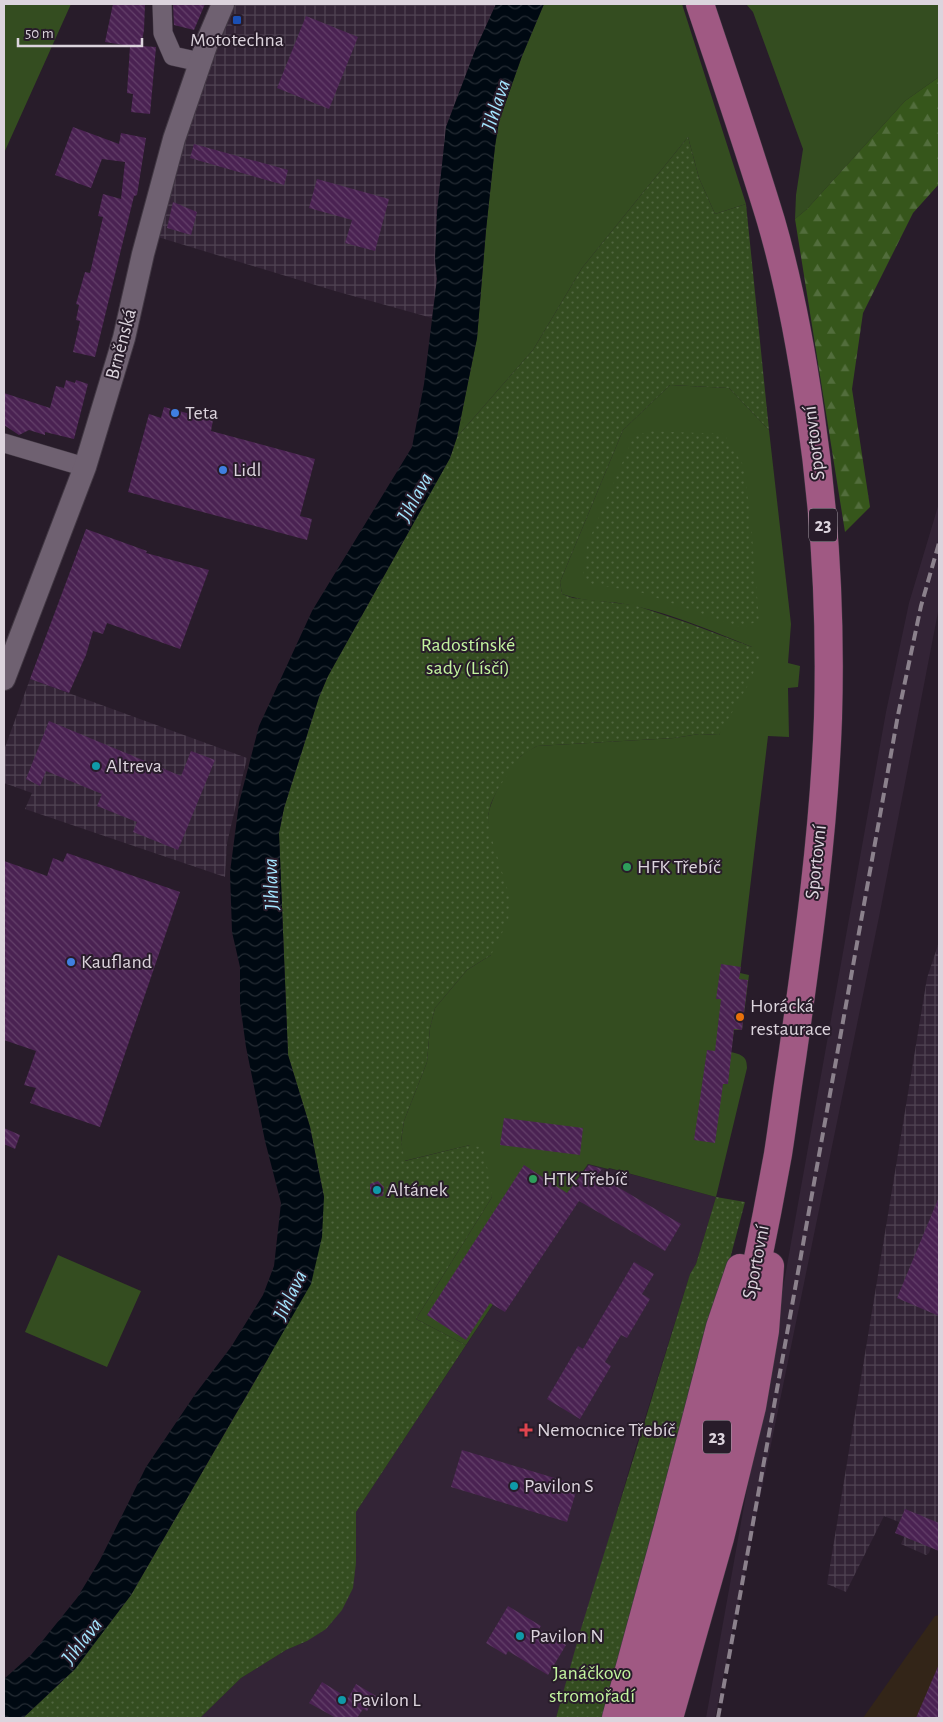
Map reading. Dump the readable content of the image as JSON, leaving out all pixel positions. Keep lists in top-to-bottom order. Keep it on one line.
{"streets":{"main road":["Sportovní","23"],"street":["Brněnská"]},"water":["Jihlava"],"parks":["Radostínské sady (Lísčí)","Janáčkovo stromořadí"],"places":{"transit":["Mototechna"],"other":["Teta","Lidl","Altreva","HFK Třebíč","Kaufland","Horácká restaurace","HTK Třebíč","Altánek","Pavilon S","Pavilon N","Pavilon L"],"health":["Nemocnice Třebíč"]},"scale_bar":"50 m"}
